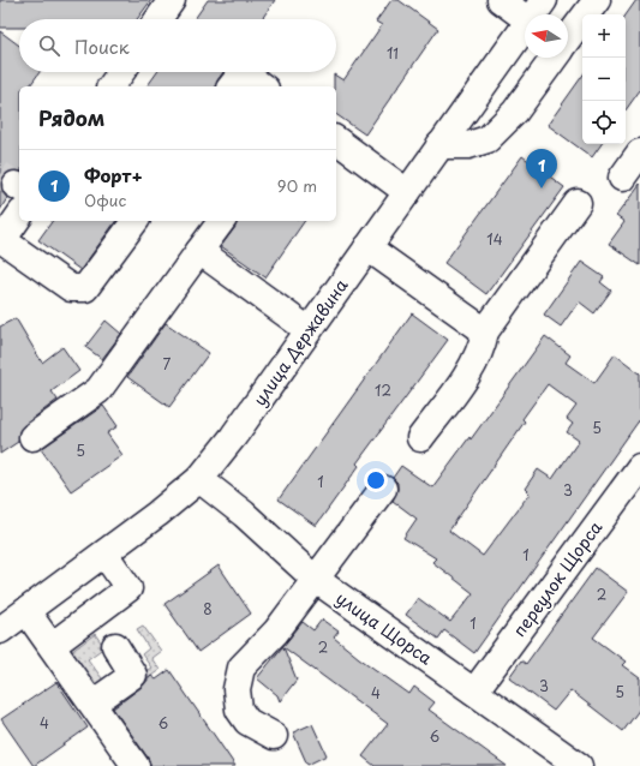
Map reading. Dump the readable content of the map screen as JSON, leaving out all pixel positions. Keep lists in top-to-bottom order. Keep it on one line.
{"streets":{"street":["улица Державина","переулок Щорса","улица Щорса"]},"crossings":[["улица Державина","улица Щорса"],["переулок Щорса","улица Щорса"]],"house_numbers":["11","14","7","12","5","5","1","3","1","2","8","1","2","3","5","4","4","6","6"],"north":"left","page":{"map_buttons":["+","−"],"search":"Поиск","heading":"Рядом","pins":"1","list":[{"mark":"1","name":"Форт+","note":"Офис","value":"90 m"}]}}
